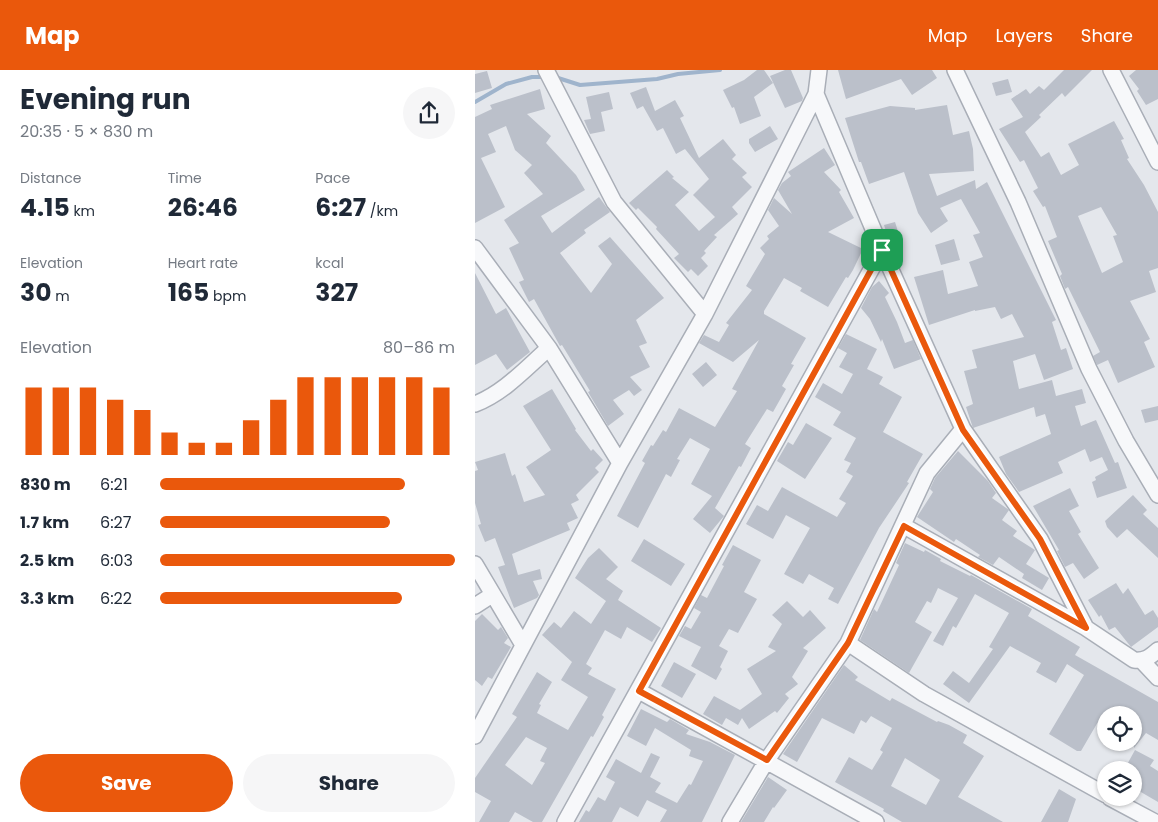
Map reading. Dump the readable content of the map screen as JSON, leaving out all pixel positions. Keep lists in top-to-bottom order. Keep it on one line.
{"page":{"header":"Map","nav":["Map","Layers","Share"],"heading":["Evening run","20:35 · 5 × 830 m"],"stats":[["Distance","4.15 km"],["Time","26:46"],["Pace","6:27 /km"],["Elevation","30 m"],["Heart rate","165 bpm"],["kcal","327"]],"chart":["Elevation","80–86 m"],"list":[{"name":"830 m","note":"6:21"},{"name":"1.7 km","note":"6:27"},{"name":"2.5 km","note":"6:03"},{"name":"3.3 km","note":"6:22"}],"buttons":["Save","Share"]}}
